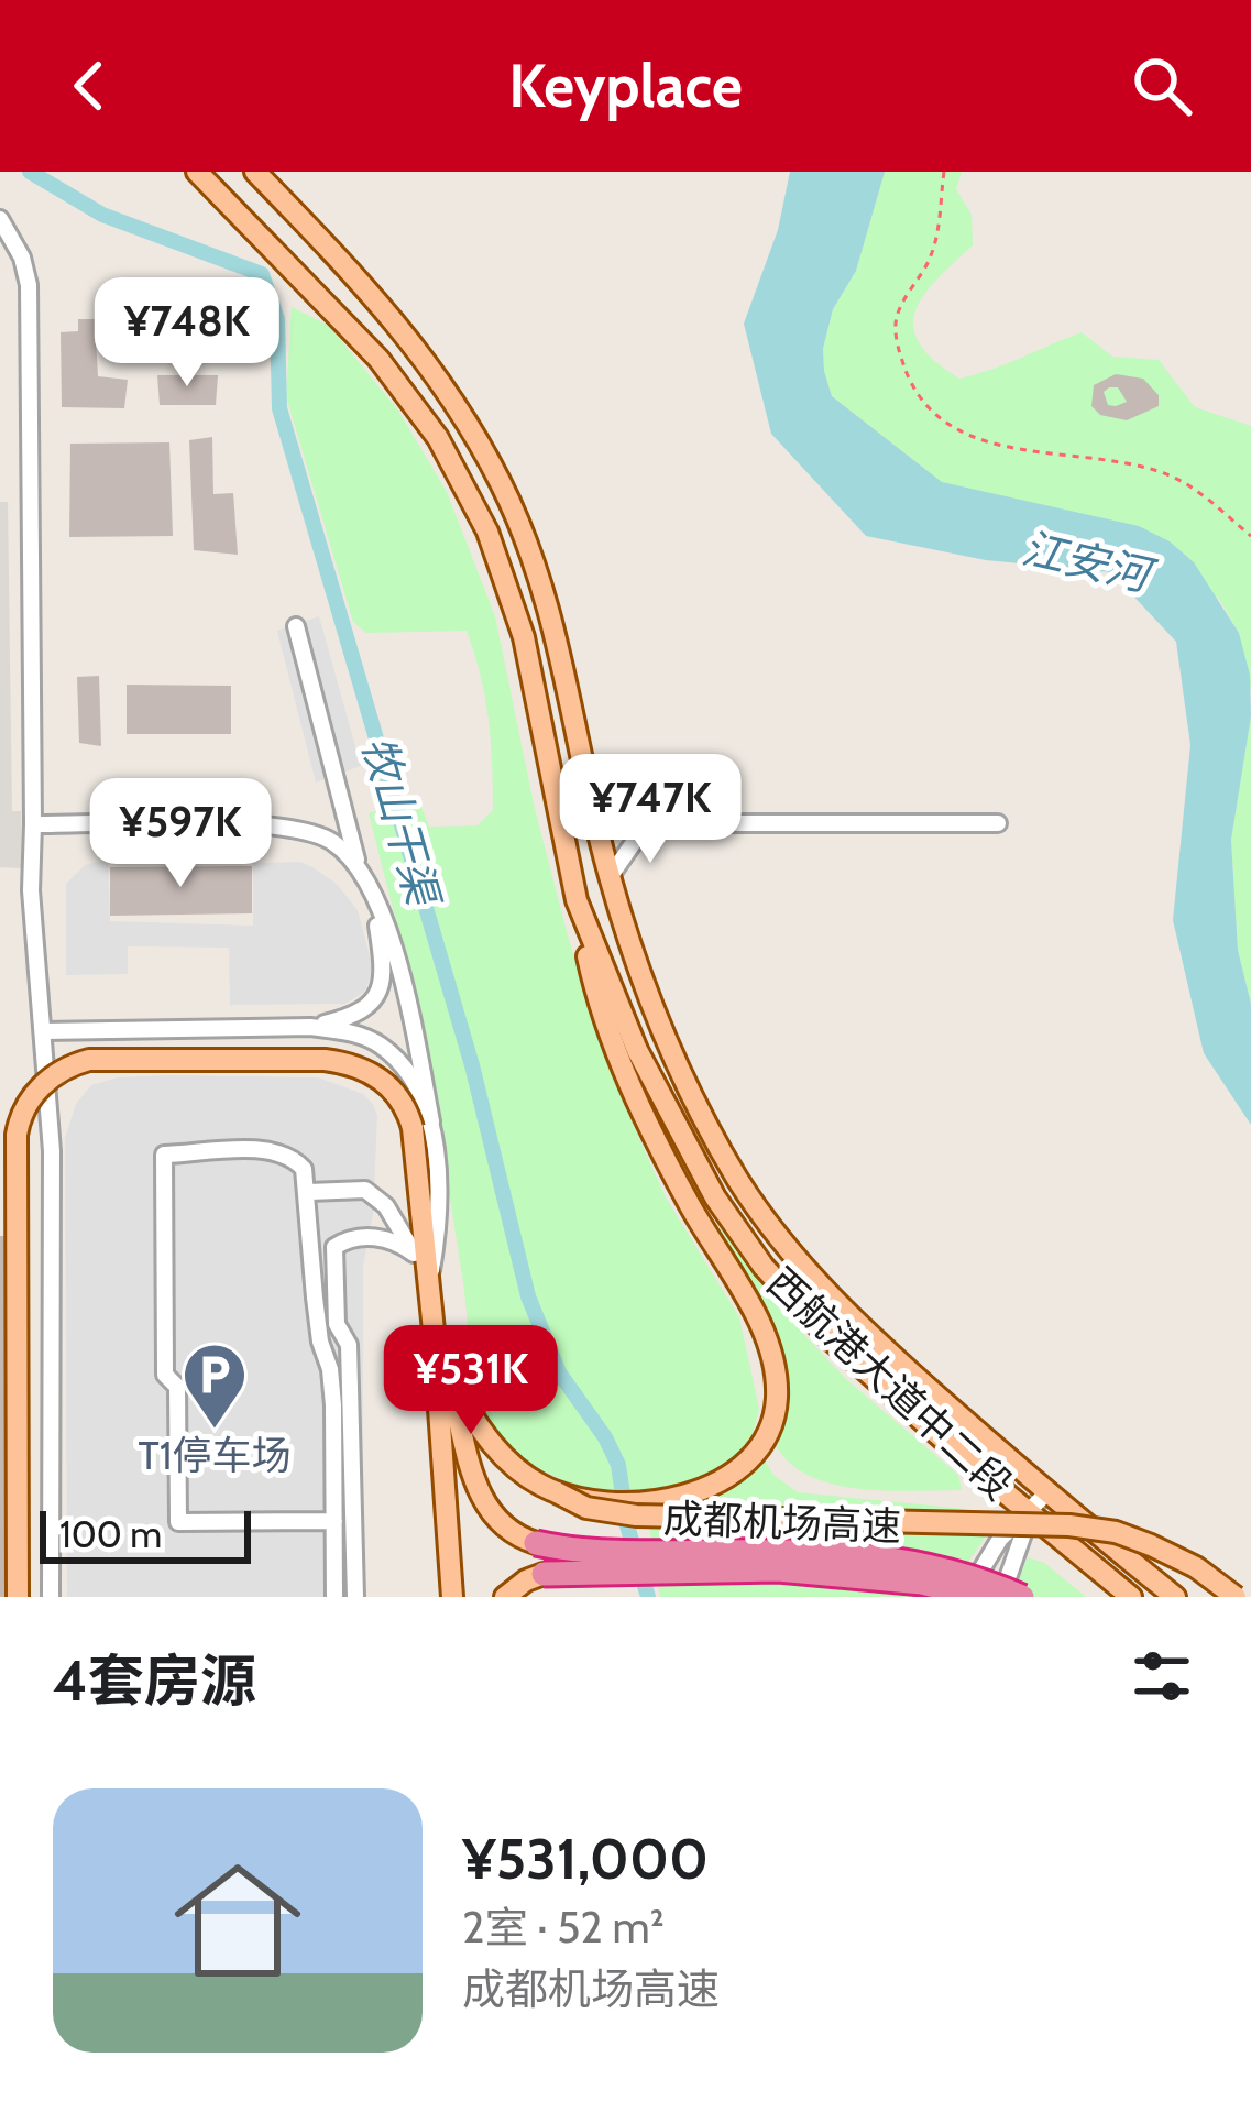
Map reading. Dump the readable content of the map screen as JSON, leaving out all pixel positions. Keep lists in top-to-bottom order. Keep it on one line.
{"streets":{"highway":["成都机场高速"],"main road":["西航港大道中二段"]},"water":["江安河","牧山干渠"],"places":{"parking":["T1停车场"]},"scale_bar":"100 m","page":{"header":"Keyplace","price":["¥748K","¥747K","¥597K","¥531K"],"scale":"100 m","heading":"4套房源","list":[{"name":"¥531,000","note":"2室 · 52 m² · 成都机场高速"}]}}
